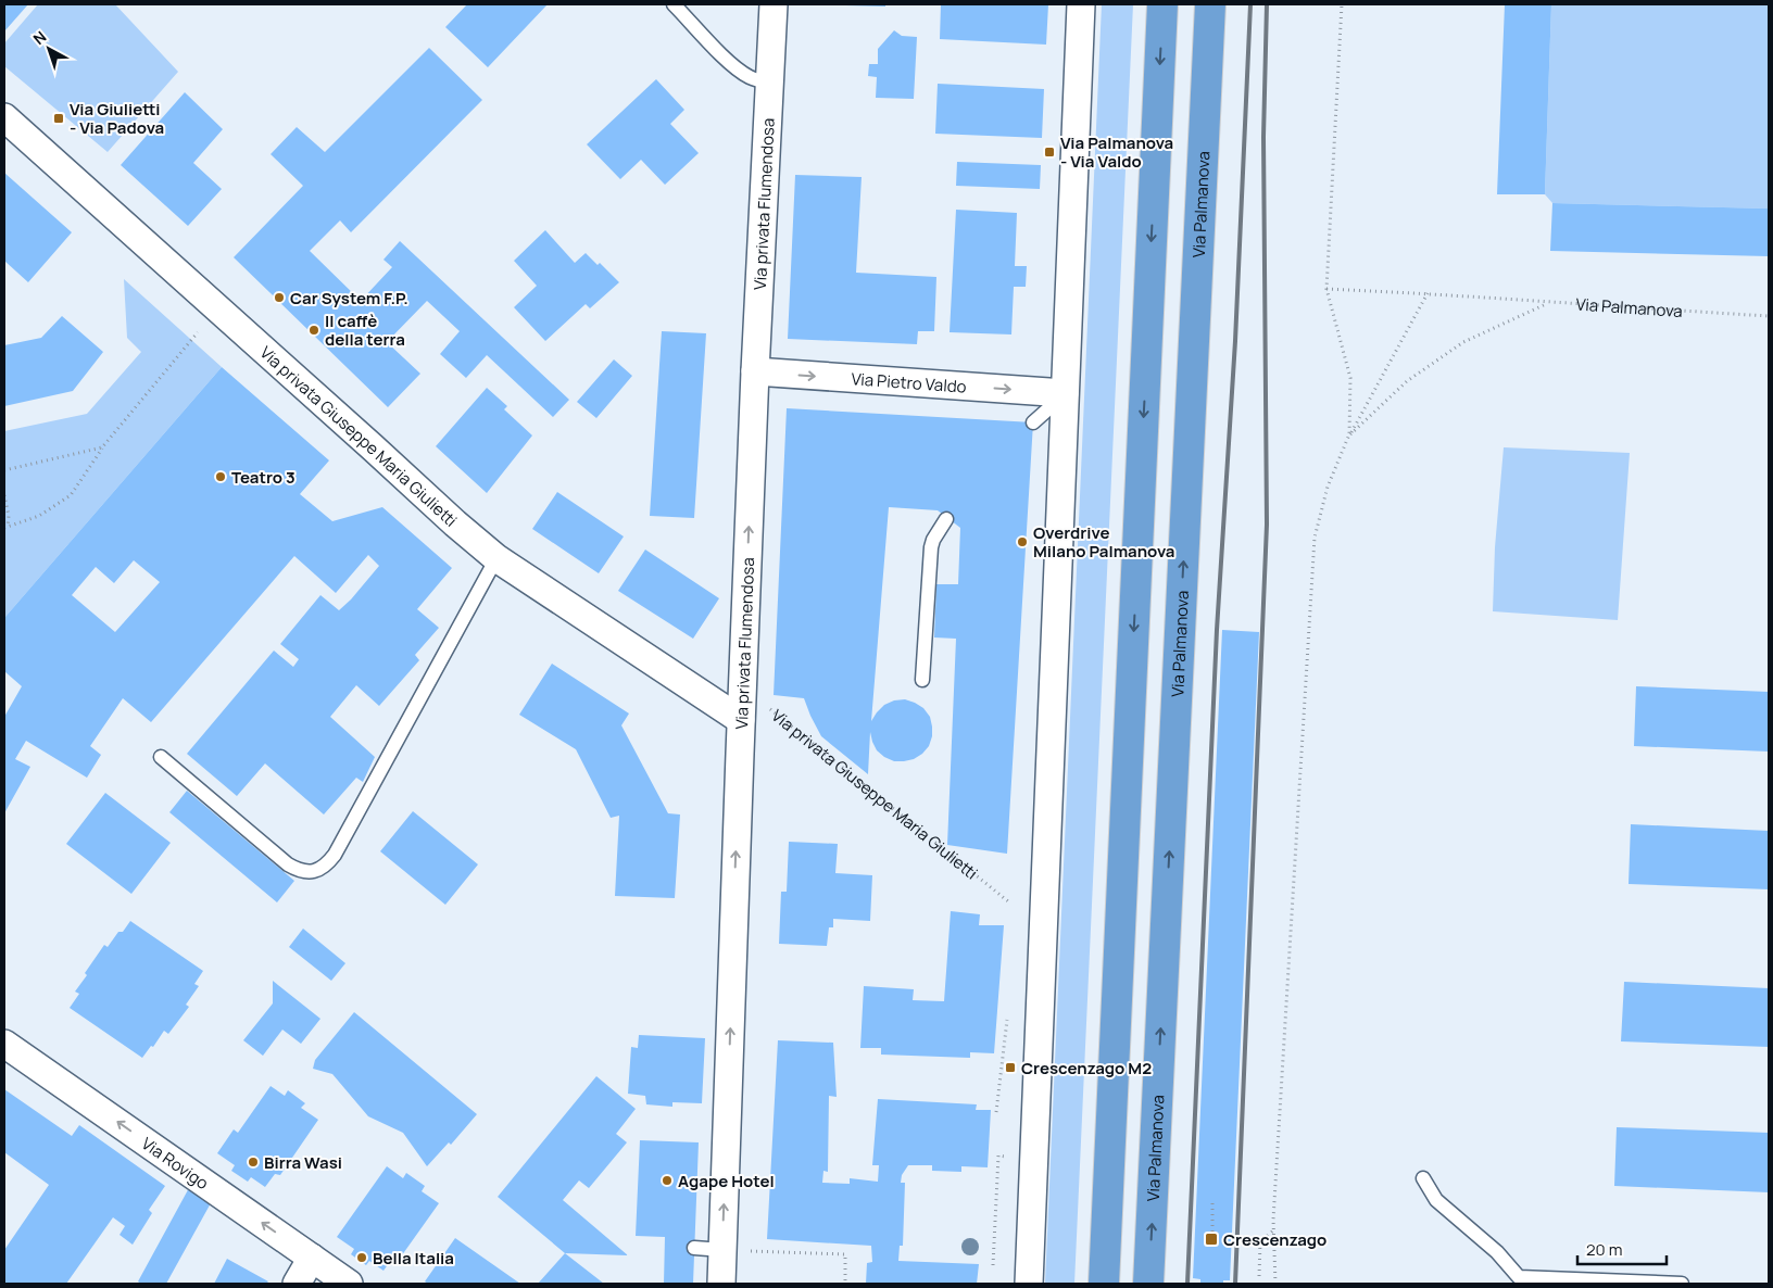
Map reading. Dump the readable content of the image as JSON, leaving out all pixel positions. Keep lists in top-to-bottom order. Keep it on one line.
{"streets":{"highway":["Via Palmanova"],"street":["Via privata Flumendosa","Via Pietro Valdo","Via privata Giuseppe Maria Giulietti","Via Rovigo"]},"crossings":[["Via privata Flumendosa","Via Pietro Valdo"],["Via privata Flumendosa","Via privata Giuseppe Maria Giulietti"]],"one_way":["Via privata Flumendosa","Via Pietro Valdo","Via Rovigo"],"places":{"transit":["Via Giulietti - Via Padova","Via Palmanova - Via Valdo","Crescenzago M2","Crescenzago"],"other":["Car System F.P.","Il caffè della terra","Teatro 3","Overdrive Milano Palmanova","Birra Wasi","Agape Hotel","Bella Italia"]},"scale_bar":"20 m","north":"top left"}
